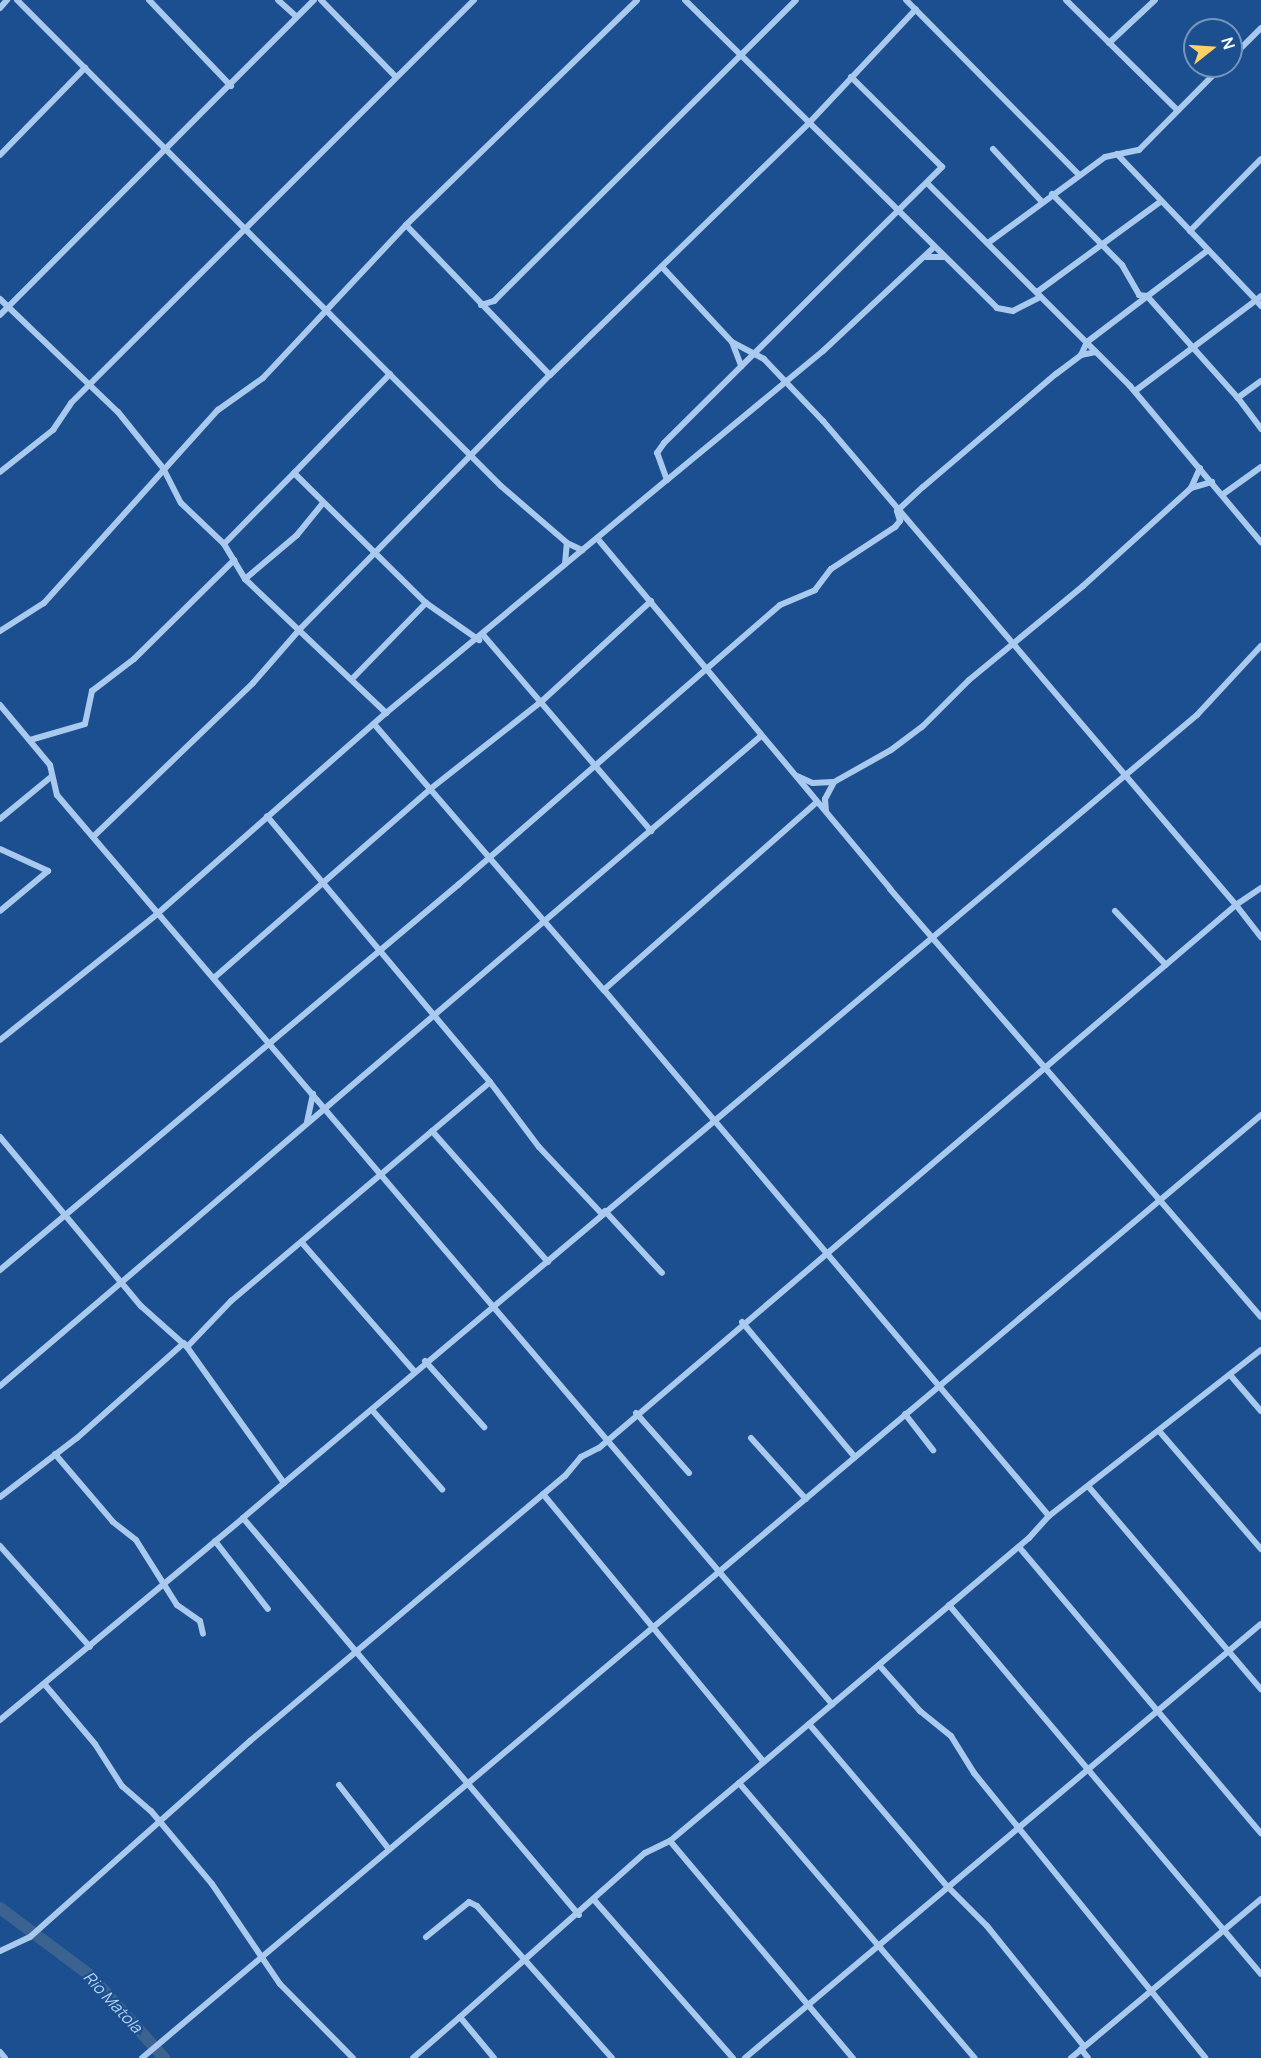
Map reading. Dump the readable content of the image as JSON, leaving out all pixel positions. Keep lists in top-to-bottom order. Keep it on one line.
{"water":["Rio Matola"],"north":"right"}
